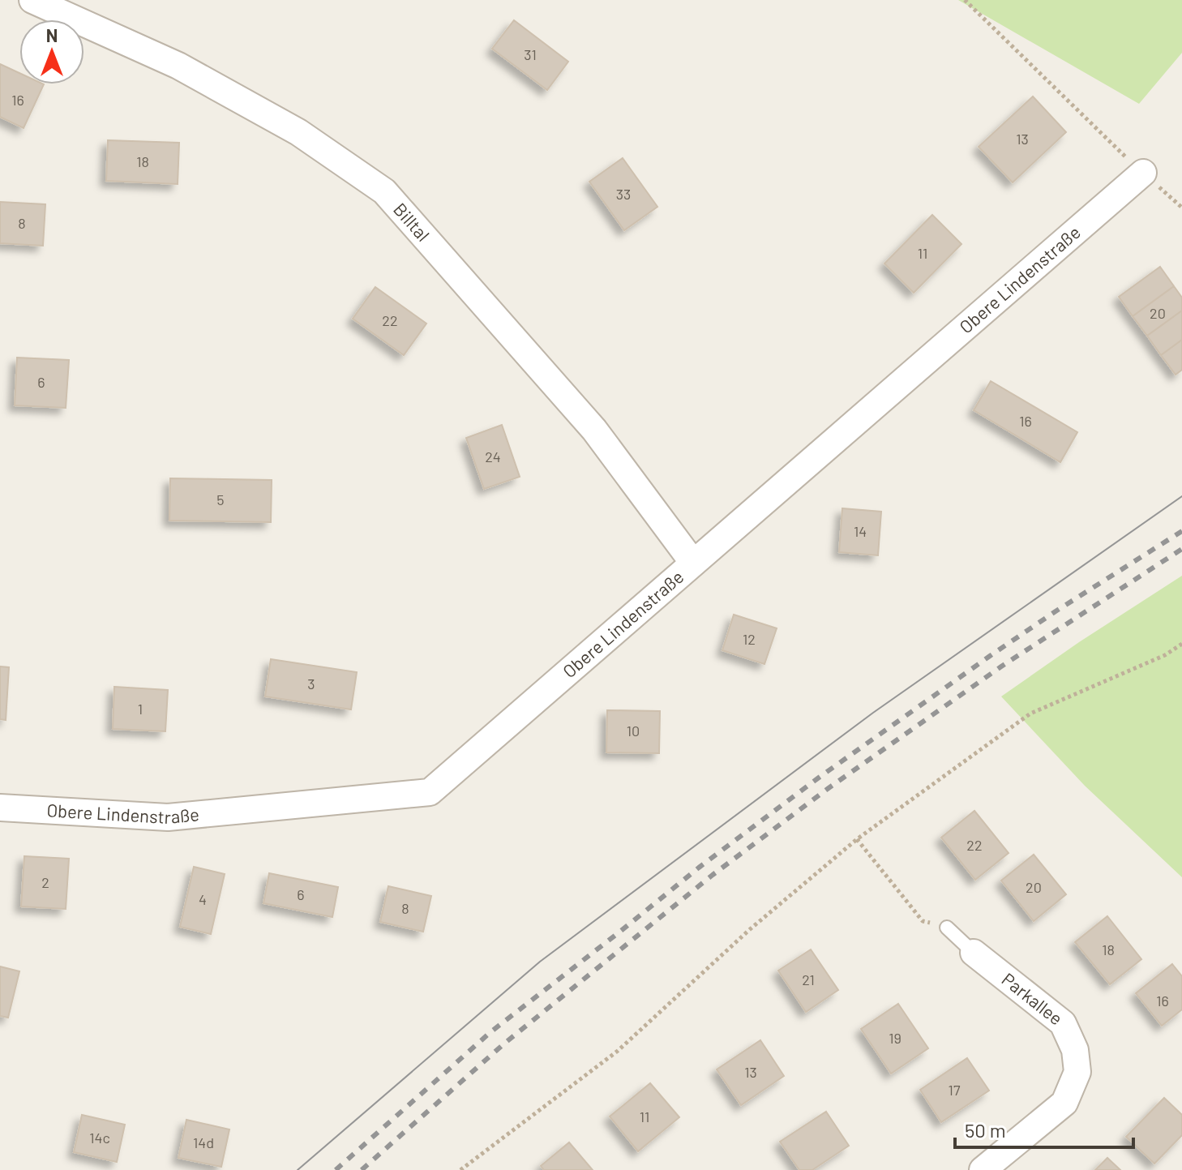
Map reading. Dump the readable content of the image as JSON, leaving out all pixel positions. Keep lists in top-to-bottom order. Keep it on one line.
{"streets":{"street":["Billtal","Obere Lindenstraße","Parkallee"]},"crossings":[["Billtal","Obere Lindenstraße"]],"house_numbers":["31","16","13","18","33","8","11","20","22","6","16","24","5","14","12","3","1","10","22","2","20","6","4","8","18","21","16","19","13","17","11","14c","14d"],"scale_bar":"50 m","north":"top"}
